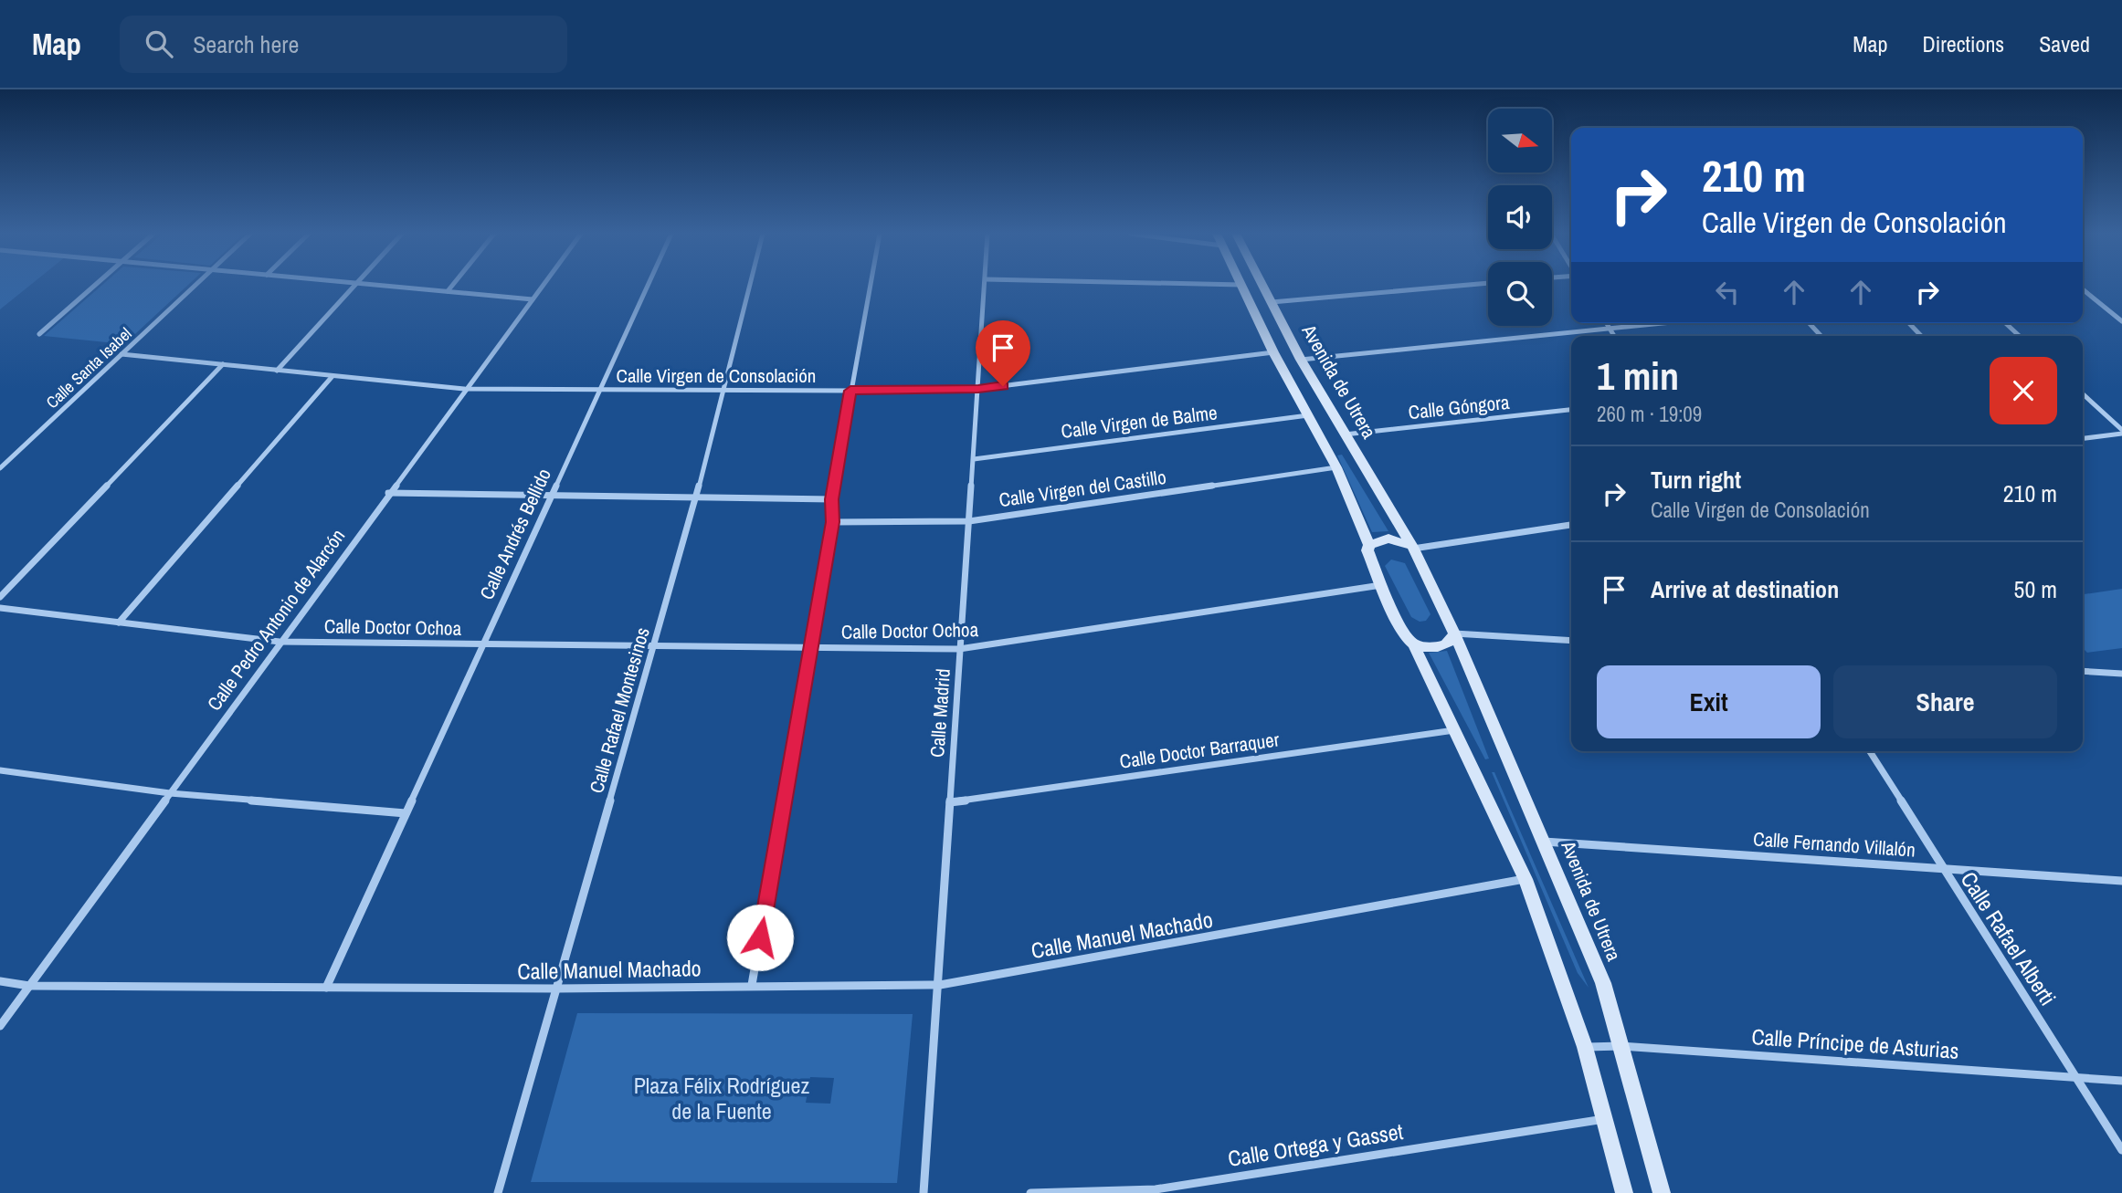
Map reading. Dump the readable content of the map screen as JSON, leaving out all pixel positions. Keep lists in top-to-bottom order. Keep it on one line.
{"streets":{"street":["Calle Santa Isabel","Calle Virgen de Consolación","Avenida de Utrera","Calle Góngora","Calle Virgen de Balme","Calle Virgen del Castillo","Calle Andrés Bellido","Calle Pedro Antonio de Alarcón","Calle Doctor Ochoa","Calle Rafael Montesinos","Calle Madrid","Calle Doctor Barraquer","Calle Fernando Villalón","Calle Manuel Machado","Calle Rafael Alberti","Calle Príncipe de Asturias","Calle Ortega y Gasset"]},"crossings":[["Calle Santa Isabel","Calle Virgen de Consolación"],["Calle Virgen de Consolación","Calle Andrés Bellido"],["Calle Virgen de Consolación","Calle Pedro Antonio de Alarcón"],["Calle Virgen de Consolación","Calle Rafael Montesinos"],["Calle Virgen de Consolación","Calle Madrid"],["Avenida de Utrera","Calle Góngora"],["Avenida de Utrera","Calle Fernando Villalón"],["Avenida de Utrera","Calle Príncipe de Asturias"],["Calle Virgen de Balme","Calle Madrid"],["Calle Virgen del Castillo","Calle Madrid"],["Calle Andrés Bellido","Calle Doctor Ochoa"],["Calle Andrés Bellido","Calle Manuel Machado"],["Calle Pedro Antonio de Alarcón","Calle Doctor Ochoa"],["Calle Pedro Antonio de Alarcón","Calle Manuel Machado"],["Calle Doctor Ochoa","Calle Rafael Montesinos"],["Calle Doctor Ochoa","Calle Madrid"],["Calle Rafael Montesinos","Calle Manuel Machado"],["Calle Madrid","Calle Doctor Barraquer"],["Calle Madrid","Calle Manuel Machado"],["Calle Fernando Villalón","Calle Rafael Alberti"],["Calle Rafael Alberti","Calle Príncipe de Asturias"]],"parks":["Plaza Félix Rodríguez de la Fuente"],"north":"right","page":{"header":"Map","search":"Search here","nav":["Map","Directions","Saved"],"turn":["210 m","Calle Virgen de Consolación"],"heading":["1 min","260 m · 19:09"],"list":[{"name":"Turn right","note":"Calle Virgen de Consolación","value":"210 m"},{"name":"Arrive at destination","value":"50 m"}],"buttons":["Exit","Share"]}}
